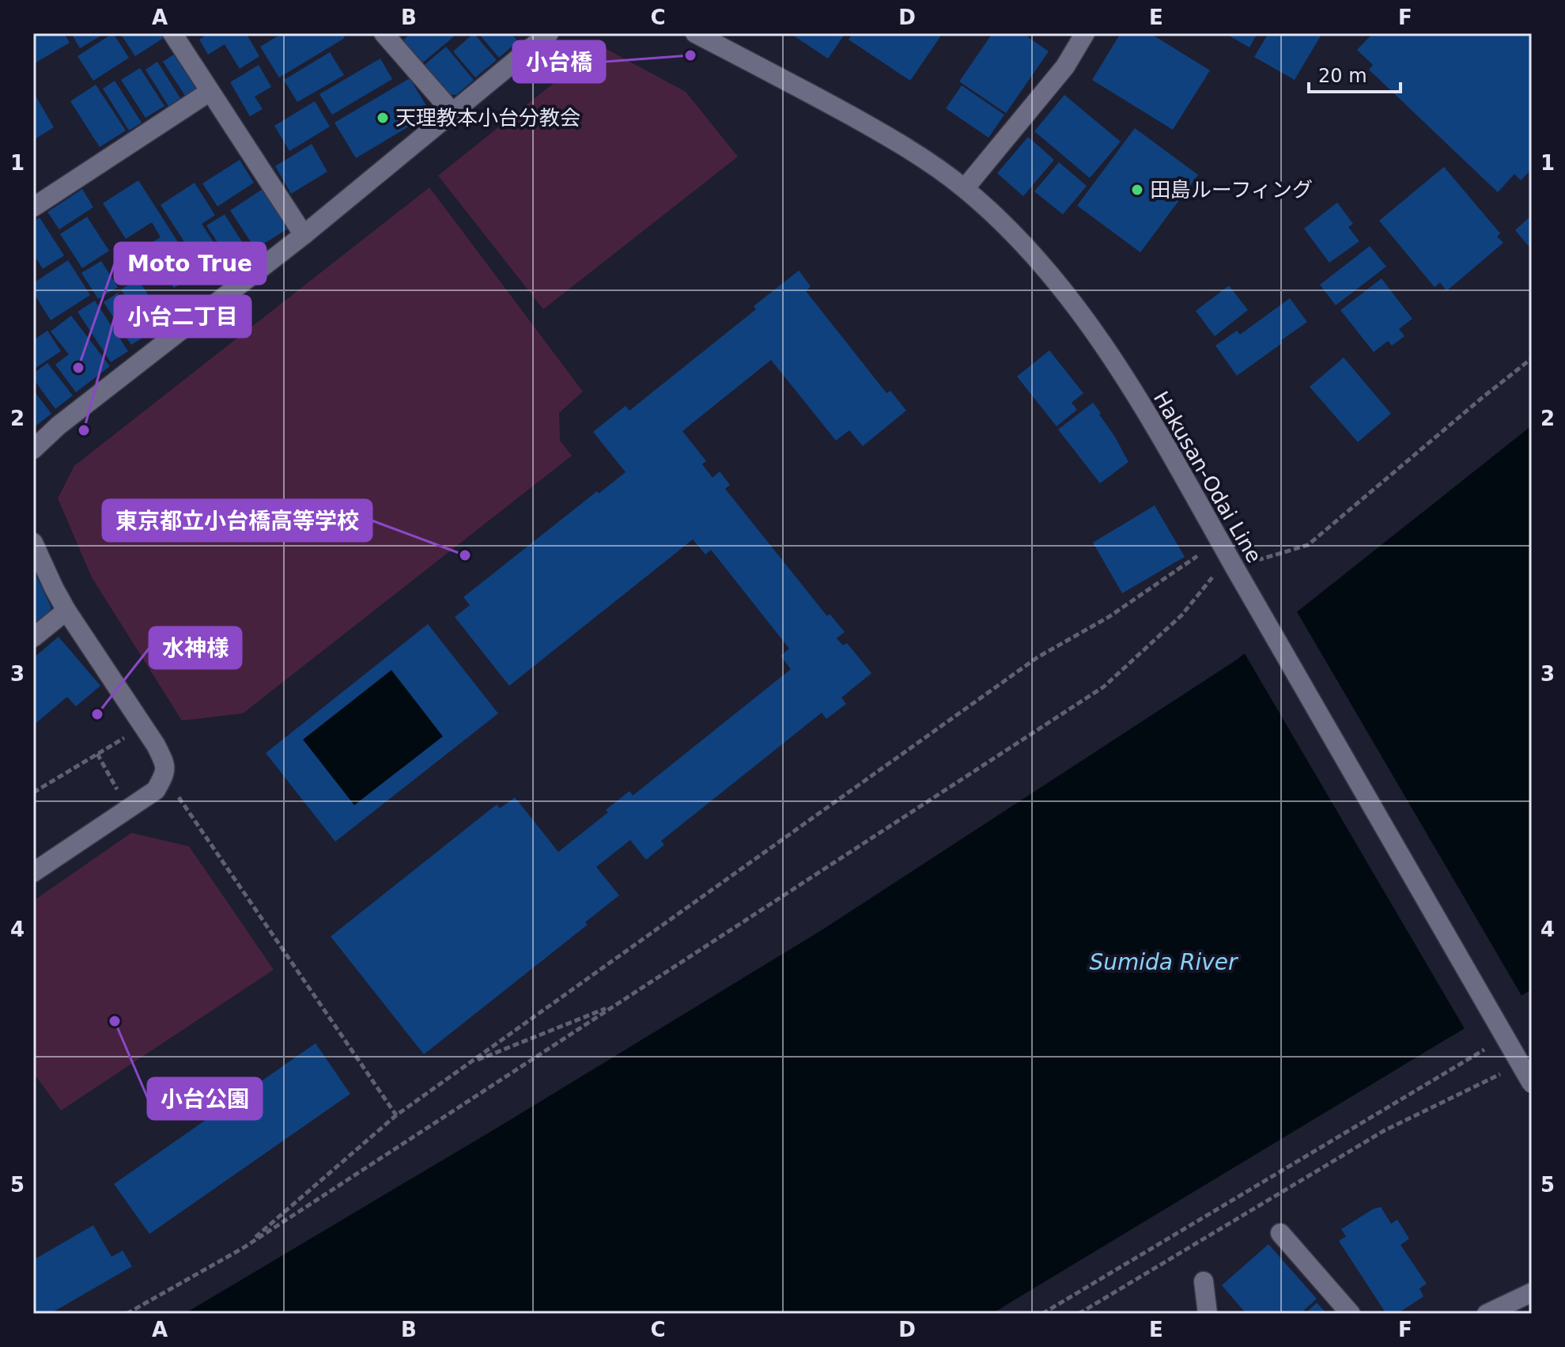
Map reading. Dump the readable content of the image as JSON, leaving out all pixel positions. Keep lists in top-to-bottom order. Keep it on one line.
{"streets":{"street":["Hakusan-Odai Line"]},"water":["Sumida River"],"places":["小台橋","天理教本小台分教会","田島ルーフィング","Moto True","小台二丁目","東京都立小台橋高等学校","水神様","小台公園"],"scale_bar":"20 m","grid":{"columns":["A","B","C","D","E","F"],"rows":["1","2","3","4","5"]}}
